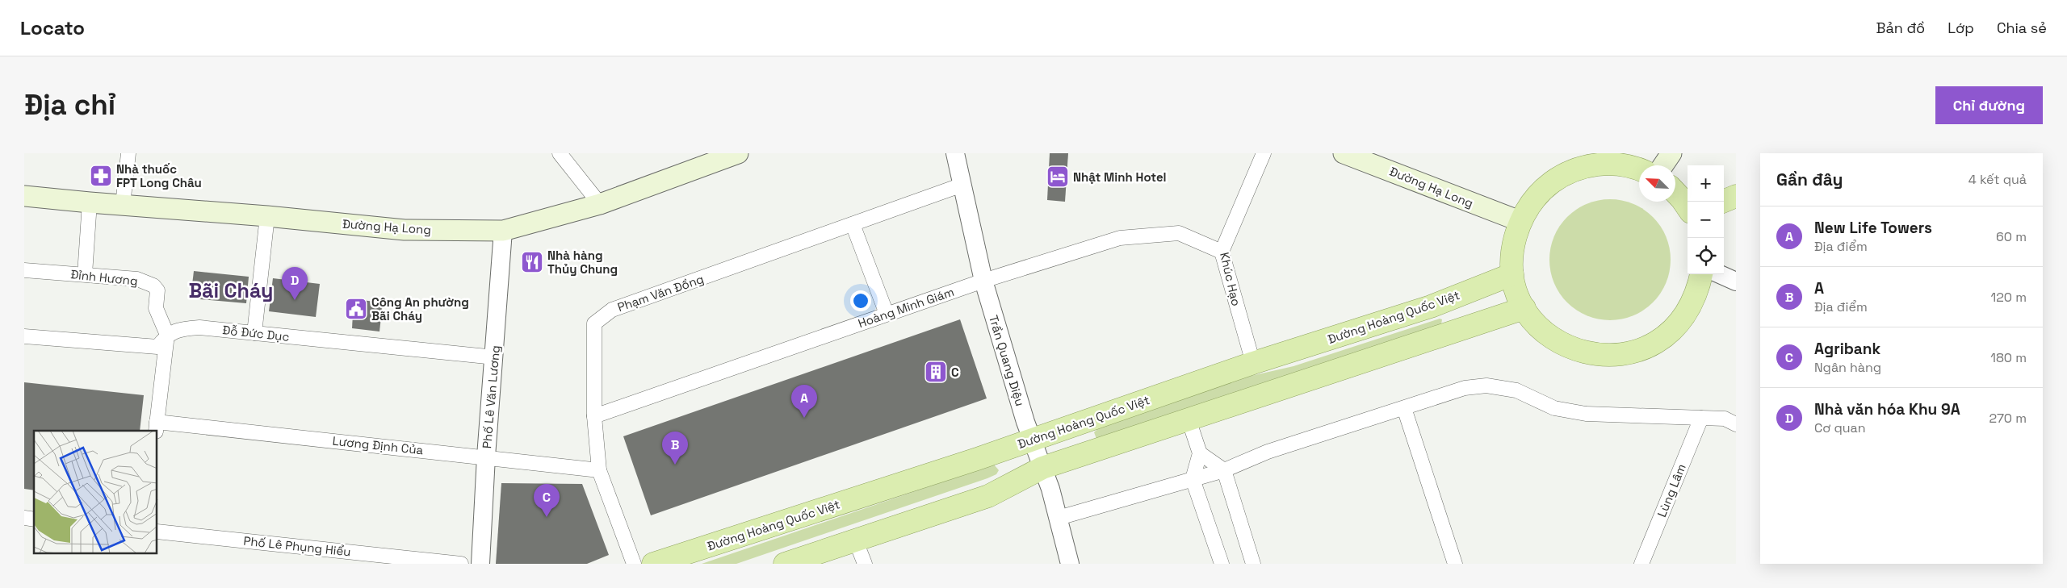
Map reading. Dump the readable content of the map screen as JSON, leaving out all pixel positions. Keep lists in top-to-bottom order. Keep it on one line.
{"streets":{"main road":["Đường Hạ Long","Đường Hoàng Quốc Việt"],"street":["Đỉnh Hương","Khúc Hạo","Phạm Văn Đồng","Hoàng Minh Giám","Đỗ Đức Dục","Trần Quang Diệu","Phố Lê Văn Lương","Lương Định Của","Lùng Lâm","Phố Lê Phụng Hiểu"]},"crossings":[["Đường Hạ Long","Phố Lê Văn Lương"],["Đỉnh Hương","Đỗ Đức Dục"],["Đỉnh Hương","Lương Định Của"],["Khúc Hạo","Hoàng Minh Giám"],["Khúc Hạo","Đường Hoàng Quốc Việt"],["Phạm Văn Đồng","Hoàng Minh Giám"],["Phạm Văn Đồng","Trần Quang Diệu"],["Phạm Văn Đồng","Lương Định Của"],["Hoàng Minh Giám","Trần Quang Diệu"],["Đường Hoàng Quốc Việt","Trần Quang Diệu"],["Đỗ Đức Dục","Phố Lê Văn Lương"],["Phố Lê Văn Lương","Lương Định Của"]],"districts":["Bãi Cháy"],"places":{"pharmacy":["Nhà thuốc FPT Long Châu"],"hotel":["Nhật Minh Hotel"],"restaurant":["Nhà hàng Thủy Chung"],"public building":["Công An phường Bãi Cháy"],"building":["C"]},"north":"top left","page":{"header":"Locato","nav":["Bản đồ","Lớp","Chia sẻ"],"buttons":"Chỉ đường","title":"Địa chỉ","heading":["Gần đây","4 kết quả"],"map_buttons":["+","−"],"list":[{"mark":"A","name":"New Life Towers","note":"Địa điểm","value":"60 m"},{"mark":"B","name":"A","note":"Địa điểm","value":"120 m"},{"mark":"C","name":"Agribank","note":"Ngân hàng","value":"180 m"},{"mark":"D","name":"Nhà văn hóa Khu 9A","note":"Cơ quan","value":"270 m"}],"pins":["D","A","B","C"]}}
